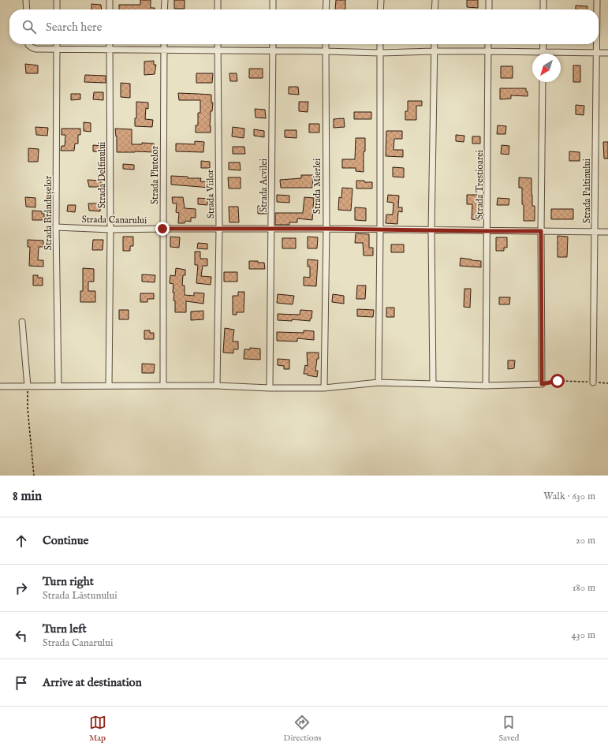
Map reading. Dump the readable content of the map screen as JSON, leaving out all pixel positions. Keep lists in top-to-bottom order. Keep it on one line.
{"streets":{"street":["Strada Delfinului","Strada Plutelor","Strada Trestioarei","Strada Acvilei","Strada Mierlei","Strada Paltinului","Strada Viilor","Strada Brândușelor","Strada Canarului"]},"crossings":[["Strada Delfinului","Strada Canarului"],["Strada Plutelor","Strada Canarului"],["Strada Trestioarei","Strada Canarului"],["Strada Acvilei","Strada Canarului"],["Strada Mierlei","Strada Canarului"],["Strada Paltinului","Strada Canarului"],["Strada Viilor","Strada Canarului"],["Strada Brândușelor","Strada Canarului"]],"north":"bottom left","page":{"search":"Search here","heading":["8 min","Walk · 630 m"],"list":[["Continue","20 m"],["Turn right","Strada Lăstunului","180 m"],["Turn left","Strada Canarului","430 m"],"Arrive at destination"],"nav":["Map","Directions","Saved"]}}
